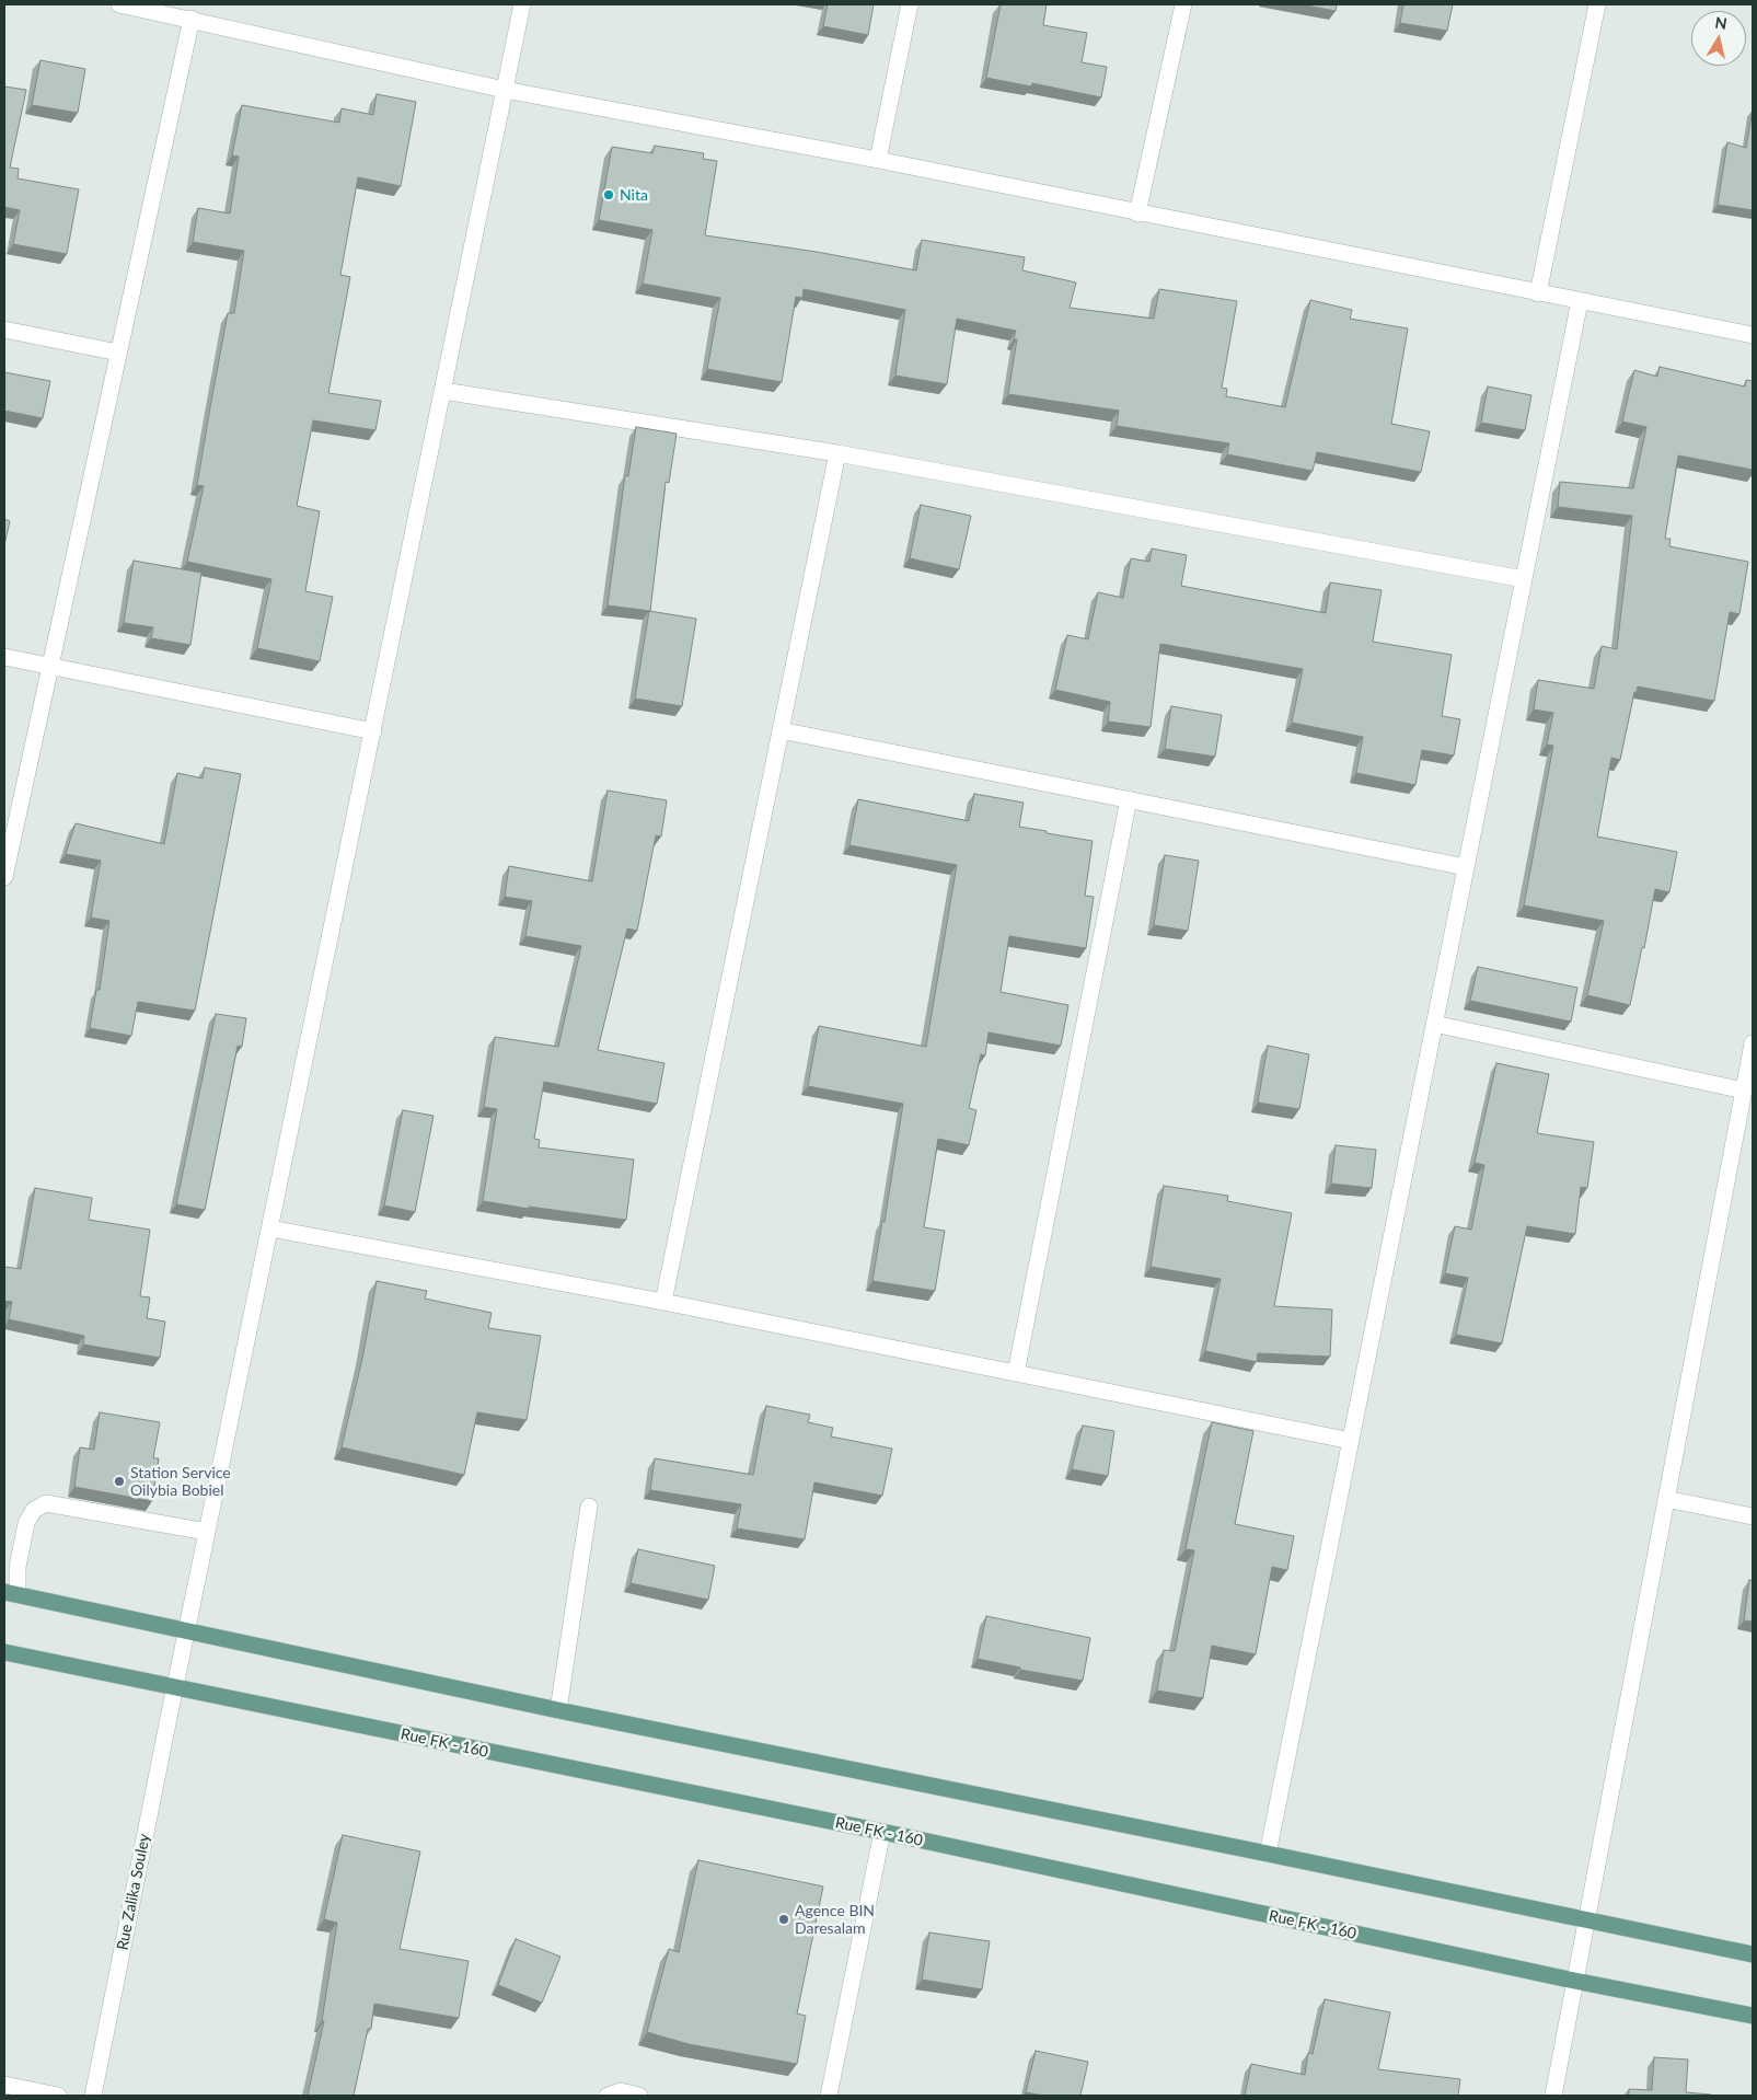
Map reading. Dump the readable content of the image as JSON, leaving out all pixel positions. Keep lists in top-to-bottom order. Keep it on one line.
{"streets":{"main road":["Rue FK - 160"],"street":["Rue Zalika Souley"]},"crossings":[["Rue FK - 160","Rue Zalika Souley"]],"places":["Nita","Station Service Oilybia Bobiel","Agence BIN Daresalam"],"north":"top"}
